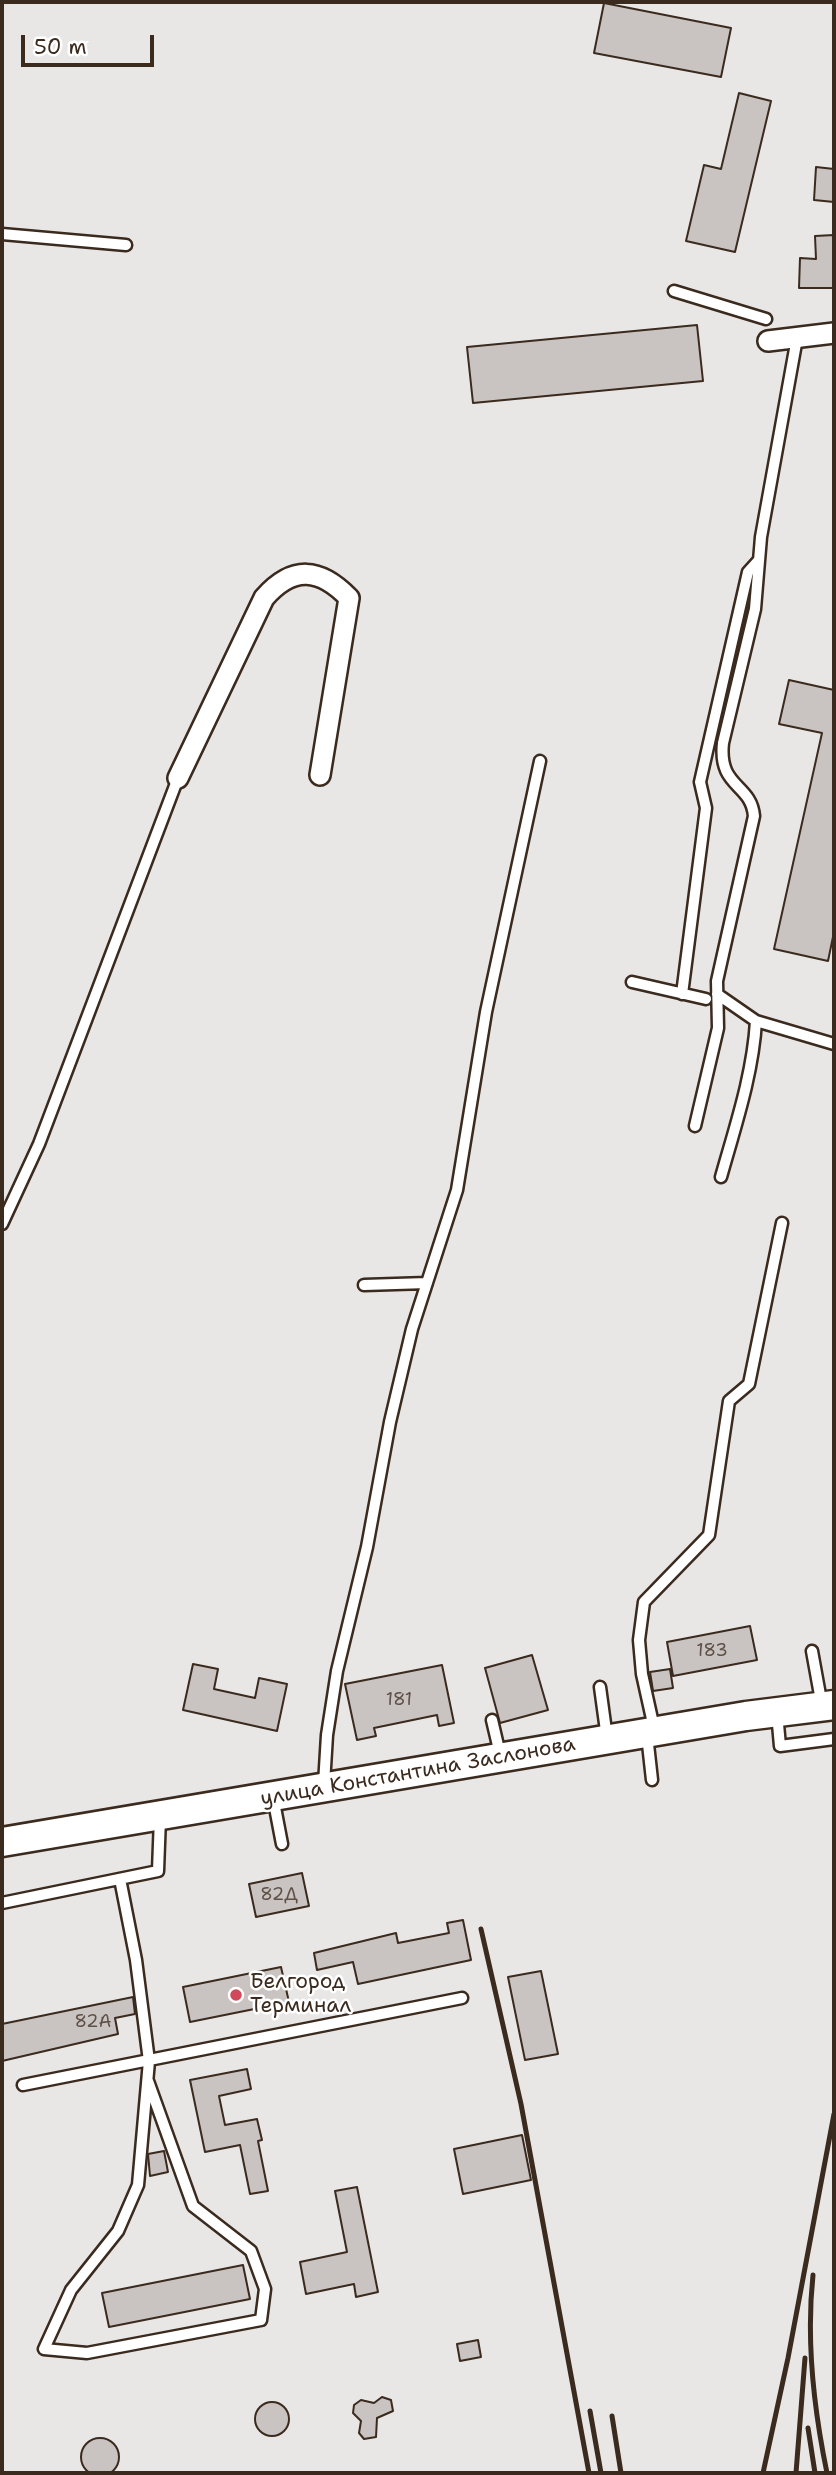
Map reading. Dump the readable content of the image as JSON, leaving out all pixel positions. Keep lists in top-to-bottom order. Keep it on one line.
{"streets":{"street":["улица Константина Заслонова"]},"places":["Белгород Терминал"],"house_numbers":["183","181","82Д","82А"],"scale_bar":"50 m"}
